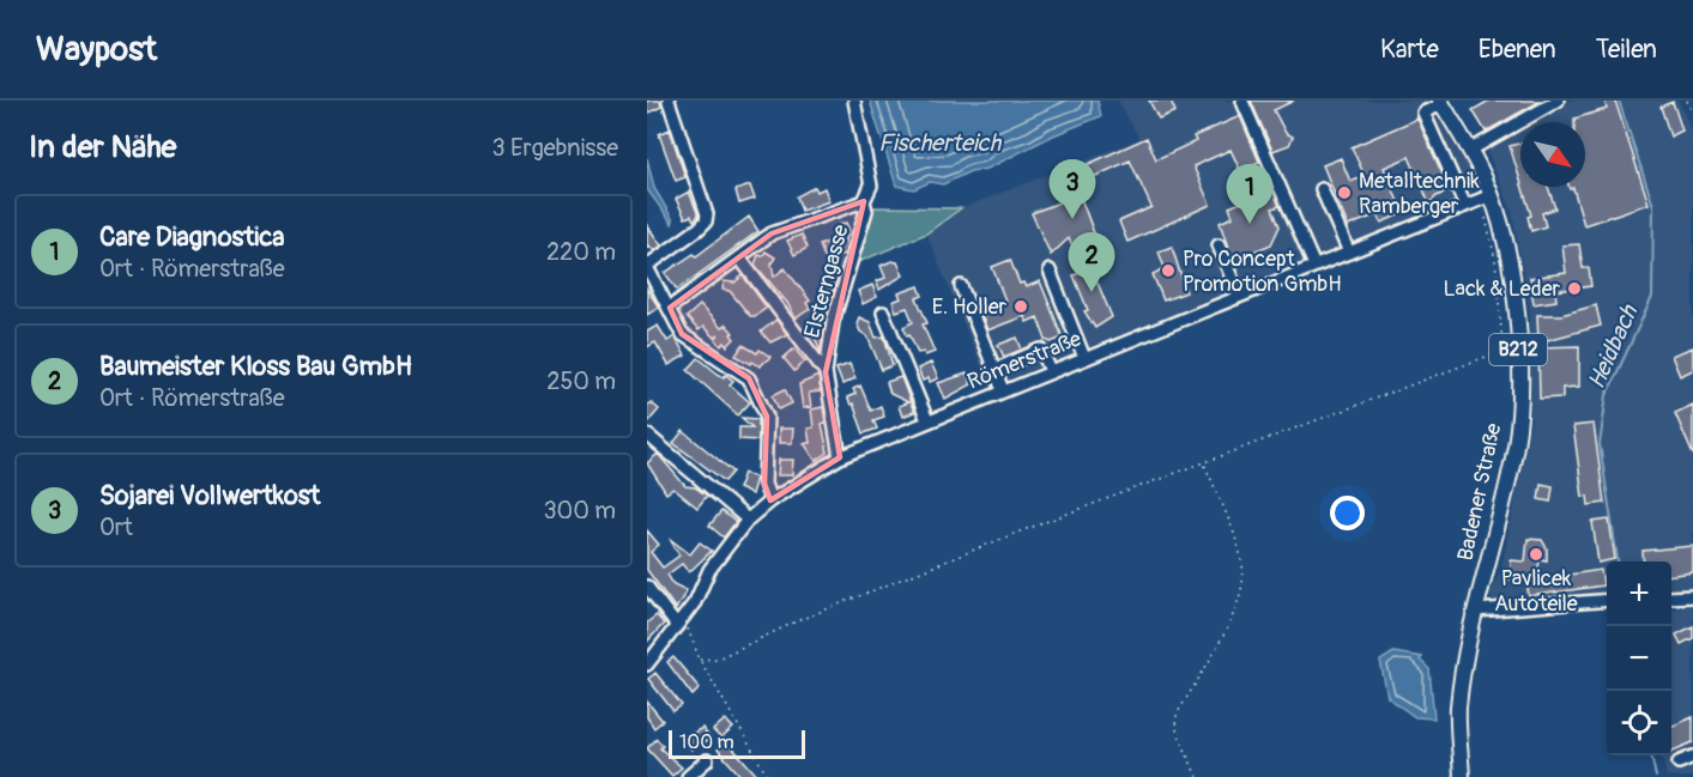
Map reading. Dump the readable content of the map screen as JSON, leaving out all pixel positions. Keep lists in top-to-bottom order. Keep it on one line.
{"streets":{"main road":["B212","Badener Straße"],"street":["Elsterngasse","Römerstraße"]},"crossings":[["Elsterngasse","Römerstraße"],["Römerstraße","Badener Straße"]],"water":["Fischerteich","Heidbach"],"places":["Metalltechnik Ramberger","Pro Concept Promotion GmbH","Lack & Leder","E. Holler","Pavlicek Autoteile"],"scale_bar":"100 m","north":"bottom right","page":{"header":"Waypost","nav":["Karte","Ebenen","Teilen"],"heading":["In der Nähe","3 Ergebnisse"],"pins":["3","1","2"],"list":[{"mark":"1","name":"Care Diagnostica","note":"Ort · Römerstraße","value":"220 m"},{"mark":"2","name":"Baumeister Kloss Bau GmbH","note":"Ort · Römerstraße","value":"250 m"},{"mark":"3","name":"Sojarei Vollwertkost","note":"Ort","value":"300 m"}],"map_buttons":["+","−"],"scale":"100 m"}}
